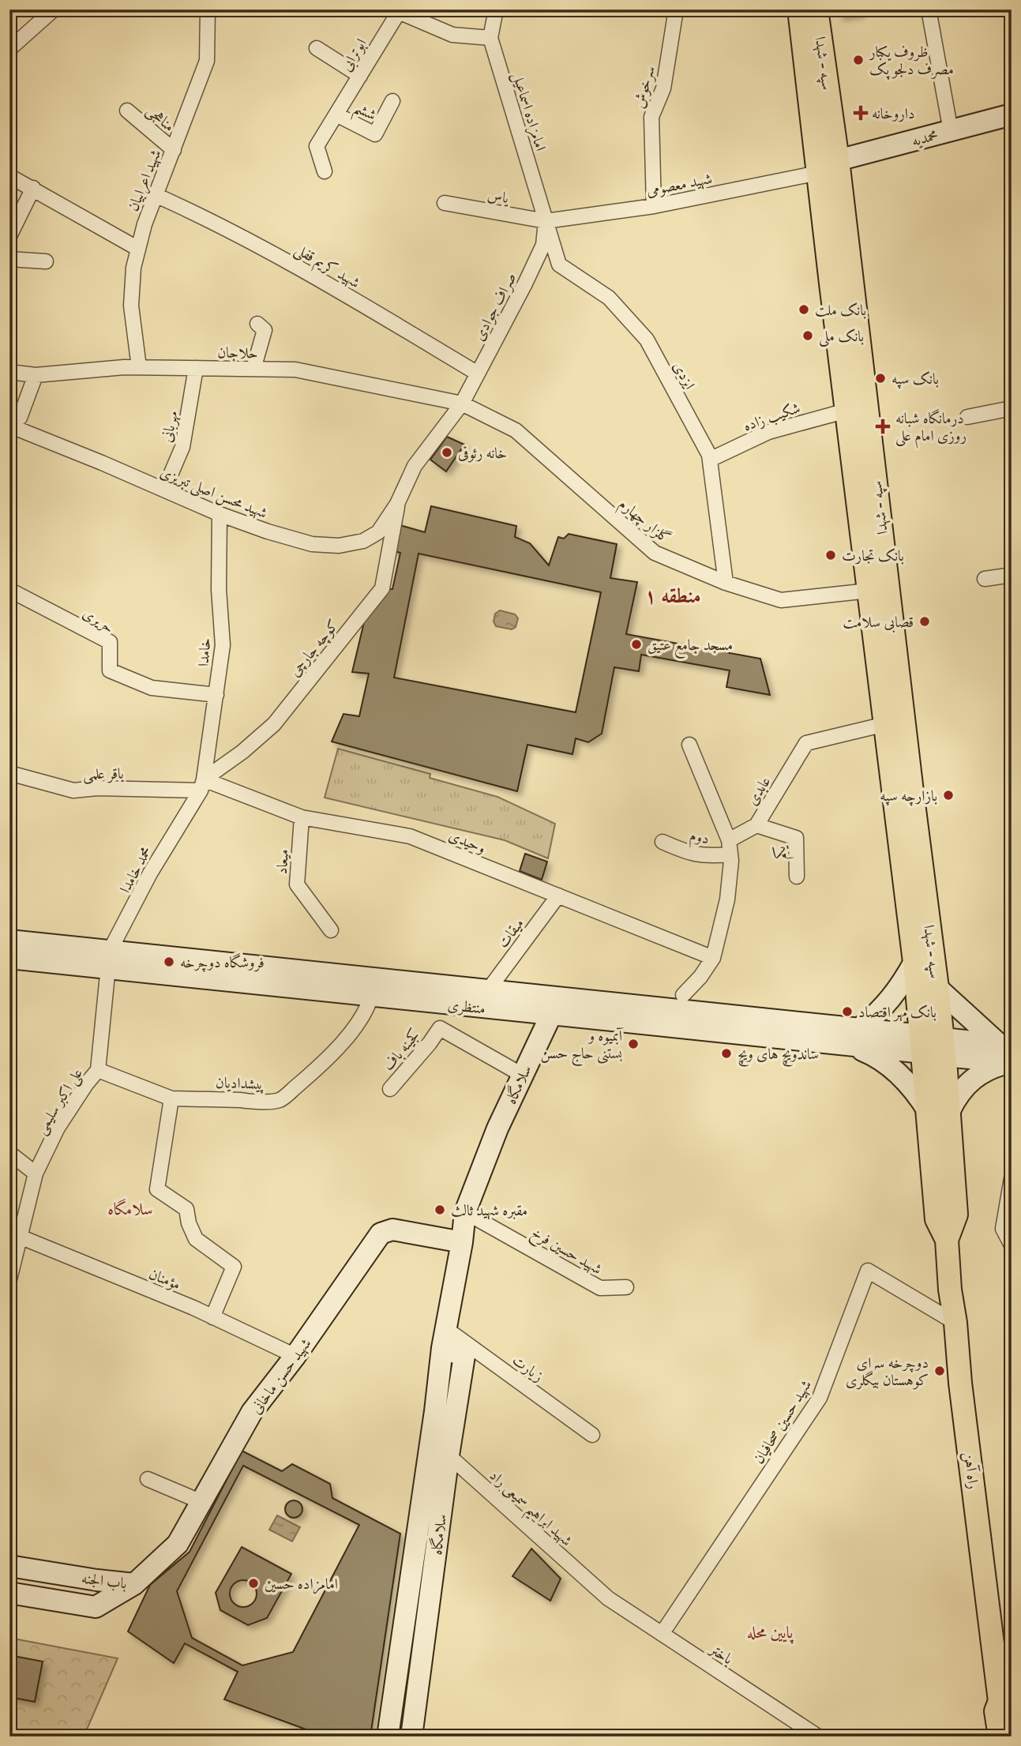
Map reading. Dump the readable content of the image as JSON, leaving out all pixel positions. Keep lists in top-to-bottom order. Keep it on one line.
{"streets":{"main road":["سپه - شهدا","محمدیه","منتظری","سلامگاه","شهید حسن ماخانی","راه آهن","باب الجنه"],"street":["ابوترابی","سرخوش","ششم","امامزاده اسماعیل","مناهجی","شهید اعرابیان","شهید معصومی","یاس","شهید کریم قفلی","صراف جوادی","حلاجان","ایزدی","شکیب زاده","مهربانی","شهید محسن اصلی تبریزی","گلزار چهارم","حریری","کوچه جارچی","خامدا","باقر علمی","عابدی","دوم","وحیدی","یکم","میعاد","محمد خامدا","میقات","کجینه باف","پیشدادیان","علی اکبر سلیمی","شهید حسین فرخ","مؤمنان","زیارت","شهید حسین صحافیان","شهید ابراهیم سمیعی راد","باختر"]},"crossings":[["ابوترابی","ششم"],["ابوترابی","امامزاده اسماعیل"],["سپه - شهدا","محمدیه"],["سپه - شهدا","شهید معصومی"],["سپه - شهدا","شکیب زاده"],["سپه - شهدا","گلزار چهارم"],["سپه - شهدا","عابدی"],["سپه - شهدا","منتظری"],["سپه - شهدا","راه آهن"],["سرخوش","شهید معصومی"],["امامزاده اسماعیل","شهید معصومی"],["امامزاده اسماعیل","یاس"],["امامزاده اسماعیل","صراف جوادی"],["امامزاده اسماعیل","ایزدی"],["مناهجی","شهید اعرابیان"],["شهید اعرابیان","شهید کریم قفلی"],["شهید اعرابیان","حلاجان"],["شهید معصومی","یاس"],["شهید معصومی","صراف جوادی"],["شهید معصومی","ایزدی"],["یاس","صراف جوادی"],["یاس","ایزدی"],["شهید کریم قفلی","صراف جوادی"],["صراف جوادی","حلاجان"],["صراف جوادی","ایزدی"],["صراف جوادی","شهید محسن اصلی تبریزی"],["صراف جوادی","گلزار چهارم"],["صراف جوادی","کوچه جارچی"],["حلاجان","مهربانی"],["حلاجان","گلزار چهارم"],["ایزدی","شکیب زاده"],["ایزدی","گلزار چهارم"],["مهربانی","شهید محسن اصلی تبریزی"],["شهید محسن اصلی تبریزی","کوچه جارچی"],["شهید محسن اصلی تبریزی","خامدا"],["حریری","خامدا"],["کوچه جارچی","خامدا"],["کوچه جارچی","باقر علمی"],["کوچه جارچی","وحیدی"],["کوچه جارچی","محمد خامدا"],["خامدا","باقر علمی"],["خامدا","وحیدی"],["خامدا","محمد خامدا"],["باقر علمی","وحیدی"],["باقر علمی","محمد خامدا"],["عابدی","دوم"],["عابدی","یکم"],["وحیدی","میعاد"],["وحیدی","محمد خامدا"],["وحیدی","میقات"],["محمد خامدا","منتظری"],["محمد خامدا","علی اکبر سلیمی"],["میقات","منتظری"],["منتظری","پیشدادیان"],["منتظری","سلامگاه"],["منتظری","علی اکبر سلیمی"],["منتظری","راه آهن"],["کجینه باف","سلامگاه"],["پیشدادیان","علی اکبر سلیمی"],["سلامگاه","شهید حسین فرخ"],["سلامگاه","زیارت"],["سلامگاه","شهید حسن ماخانی"],["سلامگاه","شهید ابراهیم سمیعی راد"],["علی اکبر سلیمی","مؤمنان"],["مؤمنان","شهید حسن ماخانی"],["شهید حسن ماخانی","باب الجنه"],["شهید حسین صحافیان","راه آهن"],["شهید حسین صحافیان","باختر"],["شهید ابراهیم سمیعی راد","باختر"]],"districts":["منطقه ۱","سلامگاه","پایین محله"],"places":{"other":["ظروف یکبار مصرف دلجو پک","بانک ملت","بانک ملی","بانک سپه","خانه رئوفی","بانک تجارت","قصابی سلامت","مسجد جامع عتیق","بازارچه سپه","فروشگاه دوچرخه","بانک مهر اقتصاد","آبمیوه و بستنی حاج حسن","ساندویچ های ویچ","مقبره شهید ثالث","دوچرخه سرای کوهستان بیگلری","امامزاده حسین"],"health":["داروخانه","درمانگاه شبانه روزی امام علی"]}}
